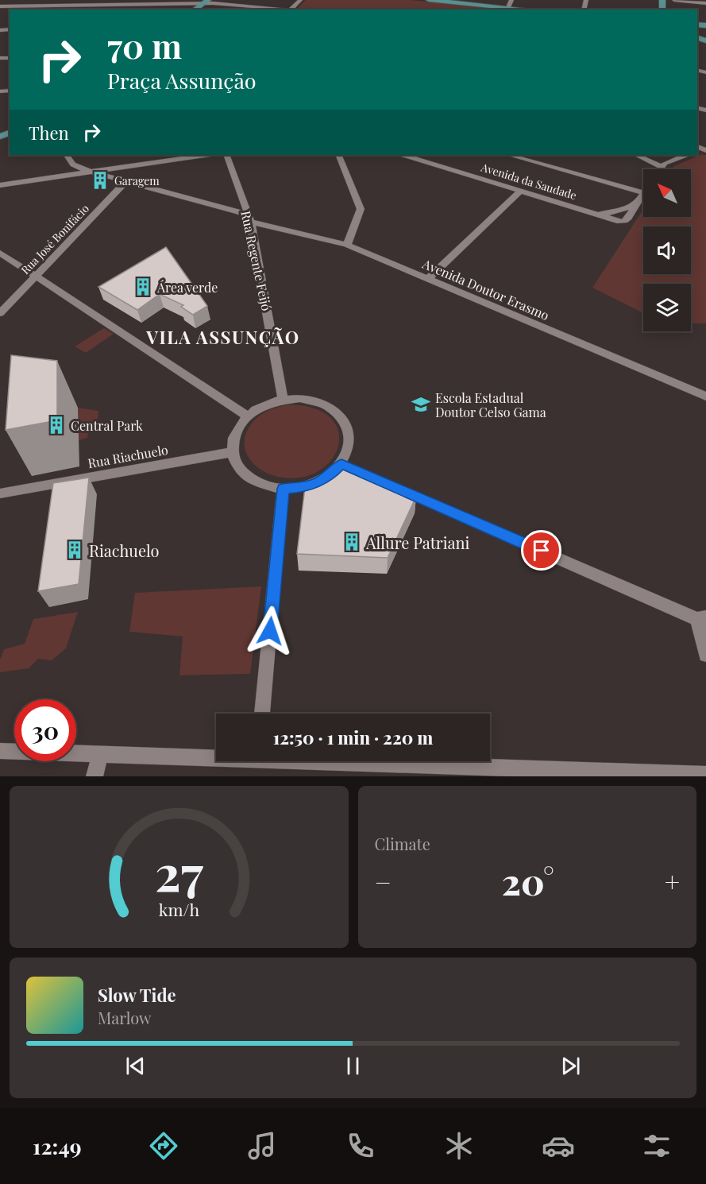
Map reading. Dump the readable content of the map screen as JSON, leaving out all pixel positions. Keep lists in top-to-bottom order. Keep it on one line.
{"streets":{"street":["Avenida da Saudade","Rua José Bonifácio","Rua Regente Feijó","Avenida Doutor Erasmo","Rua Riachuelo"]},"crossings":[["Rua José Bonifácio","Avenida Doutor Erasmo"],["Rua Regente Feijó","Avenida Doutor Erasmo"],["Rua Regente Feijó","Rua Riachuelo"]],"districts":["VILA ASSUNÇÃO"],"places":{"building":["Garagem","Área verde","Central Park","Allure Patriani","Riachuelo"],"school or university":["Escola Estadual Doutor Celso Gama"]},"north":"top left","page":{"turn":["70 m","Praça Assunção"],"then":"Then","limit":"30","trip":"12:50 · 1 min · 220 m","tile":"Climate","heat":["−","20°","+"],"song":["Slow Tide","Marlow"],"tabs":"12:49","gauge":["27","km/h"]}}
